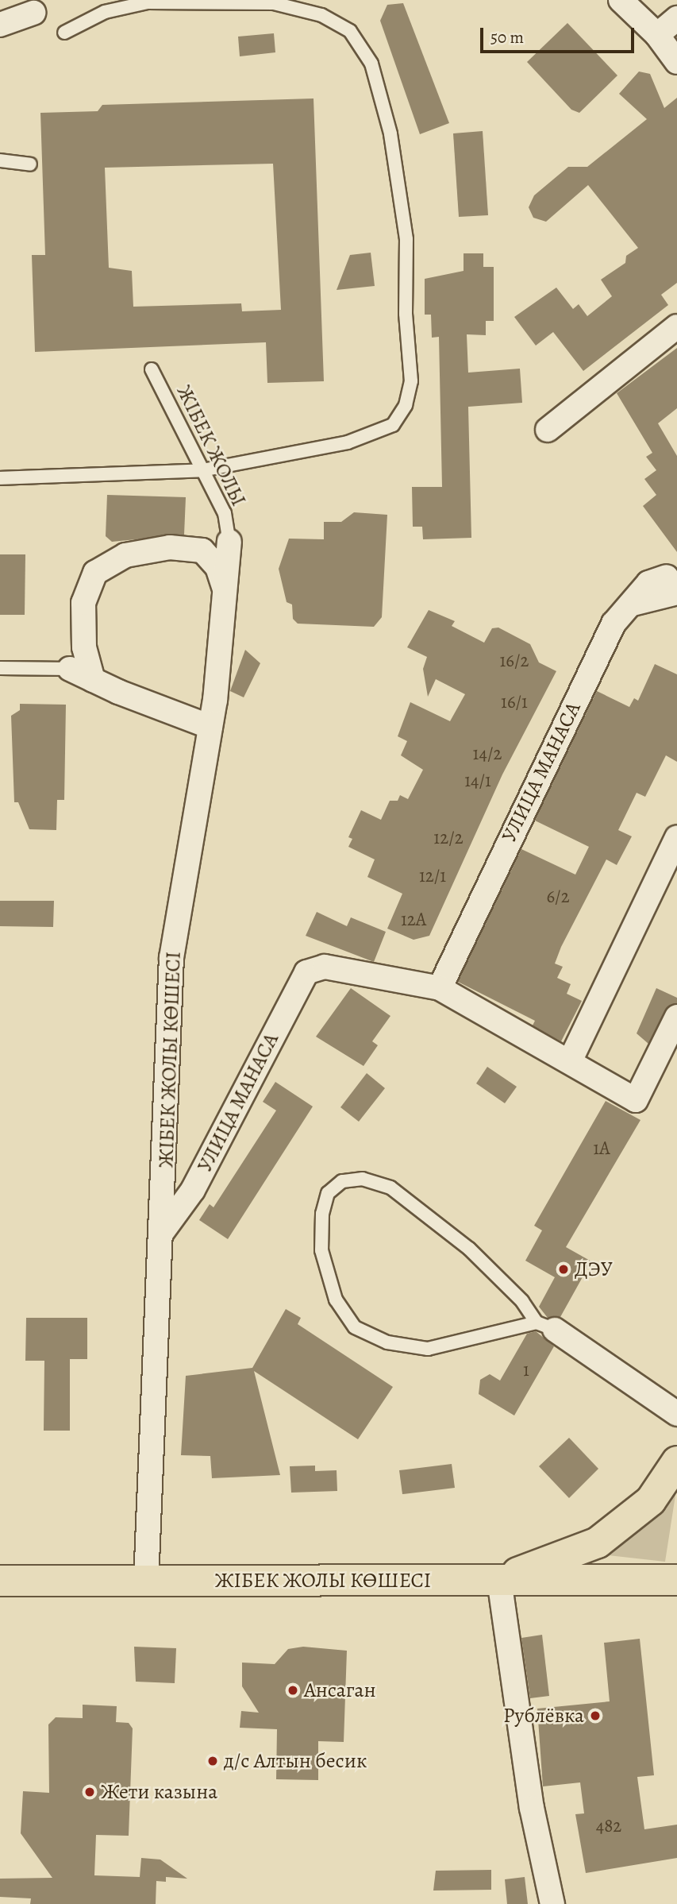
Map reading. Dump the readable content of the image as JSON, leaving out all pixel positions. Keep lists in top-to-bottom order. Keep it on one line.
{"streets":{"highway":["ЖІБЕК ЖОЛЫ КӨШЕСІ"],"street":["УЛИЦА МАНАСА"],"lane":["ЖІБЕК ЖОЛЫ"]},"crossings":[["ЖІБЕК ЖОЛЫ","ЖІБЕК ЖОЛЫ КӨШЕСІ"],["УЛИЦА МАНАСА","ЖІБЕК ЖОЛЫ КӨШЕСІ"]],"places":["ДЭУ","Ансаган","Рублёвка","д/с Алтын бесик","Жети казына"],"house_numbers":["16/2","16/1","14/2","14/1","12/2","12/1","6/2","12А","1А","1","482"],"scale_bar":"50 m"}
